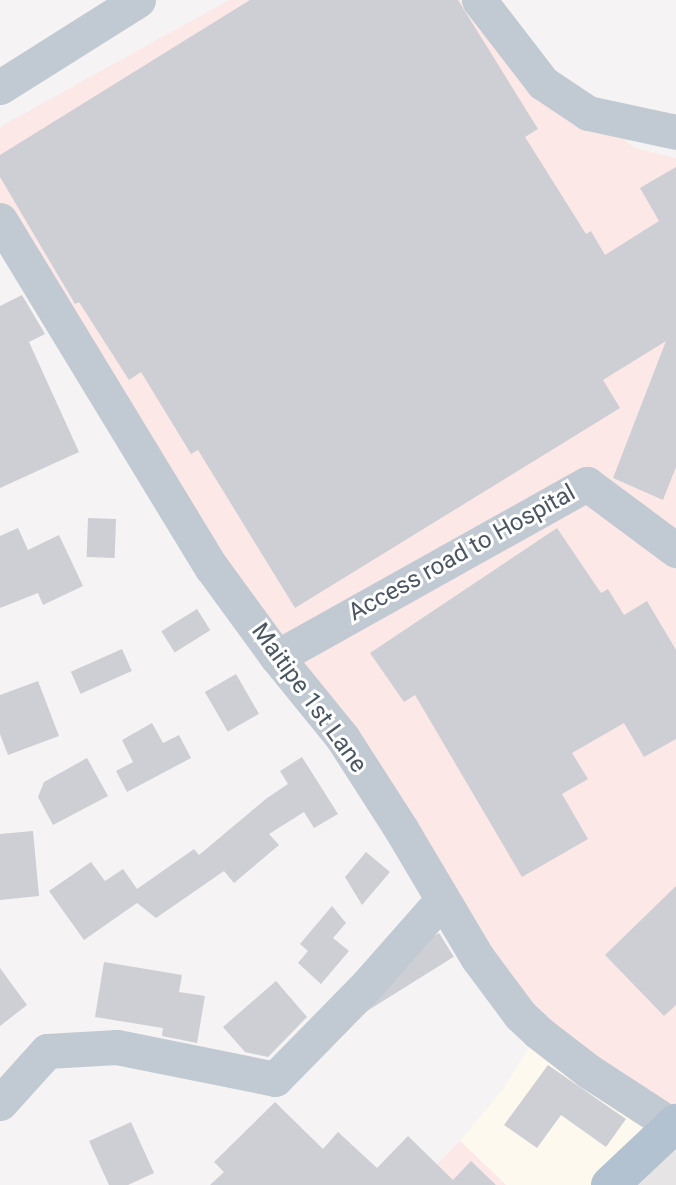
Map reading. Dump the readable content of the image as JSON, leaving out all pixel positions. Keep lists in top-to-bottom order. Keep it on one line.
{"streets":{"street":["Access road to Hospital","Maitipe 1st Lane"]},"crossings":[["Access road to Hospital","Maitipe 1st Lane"]]}
